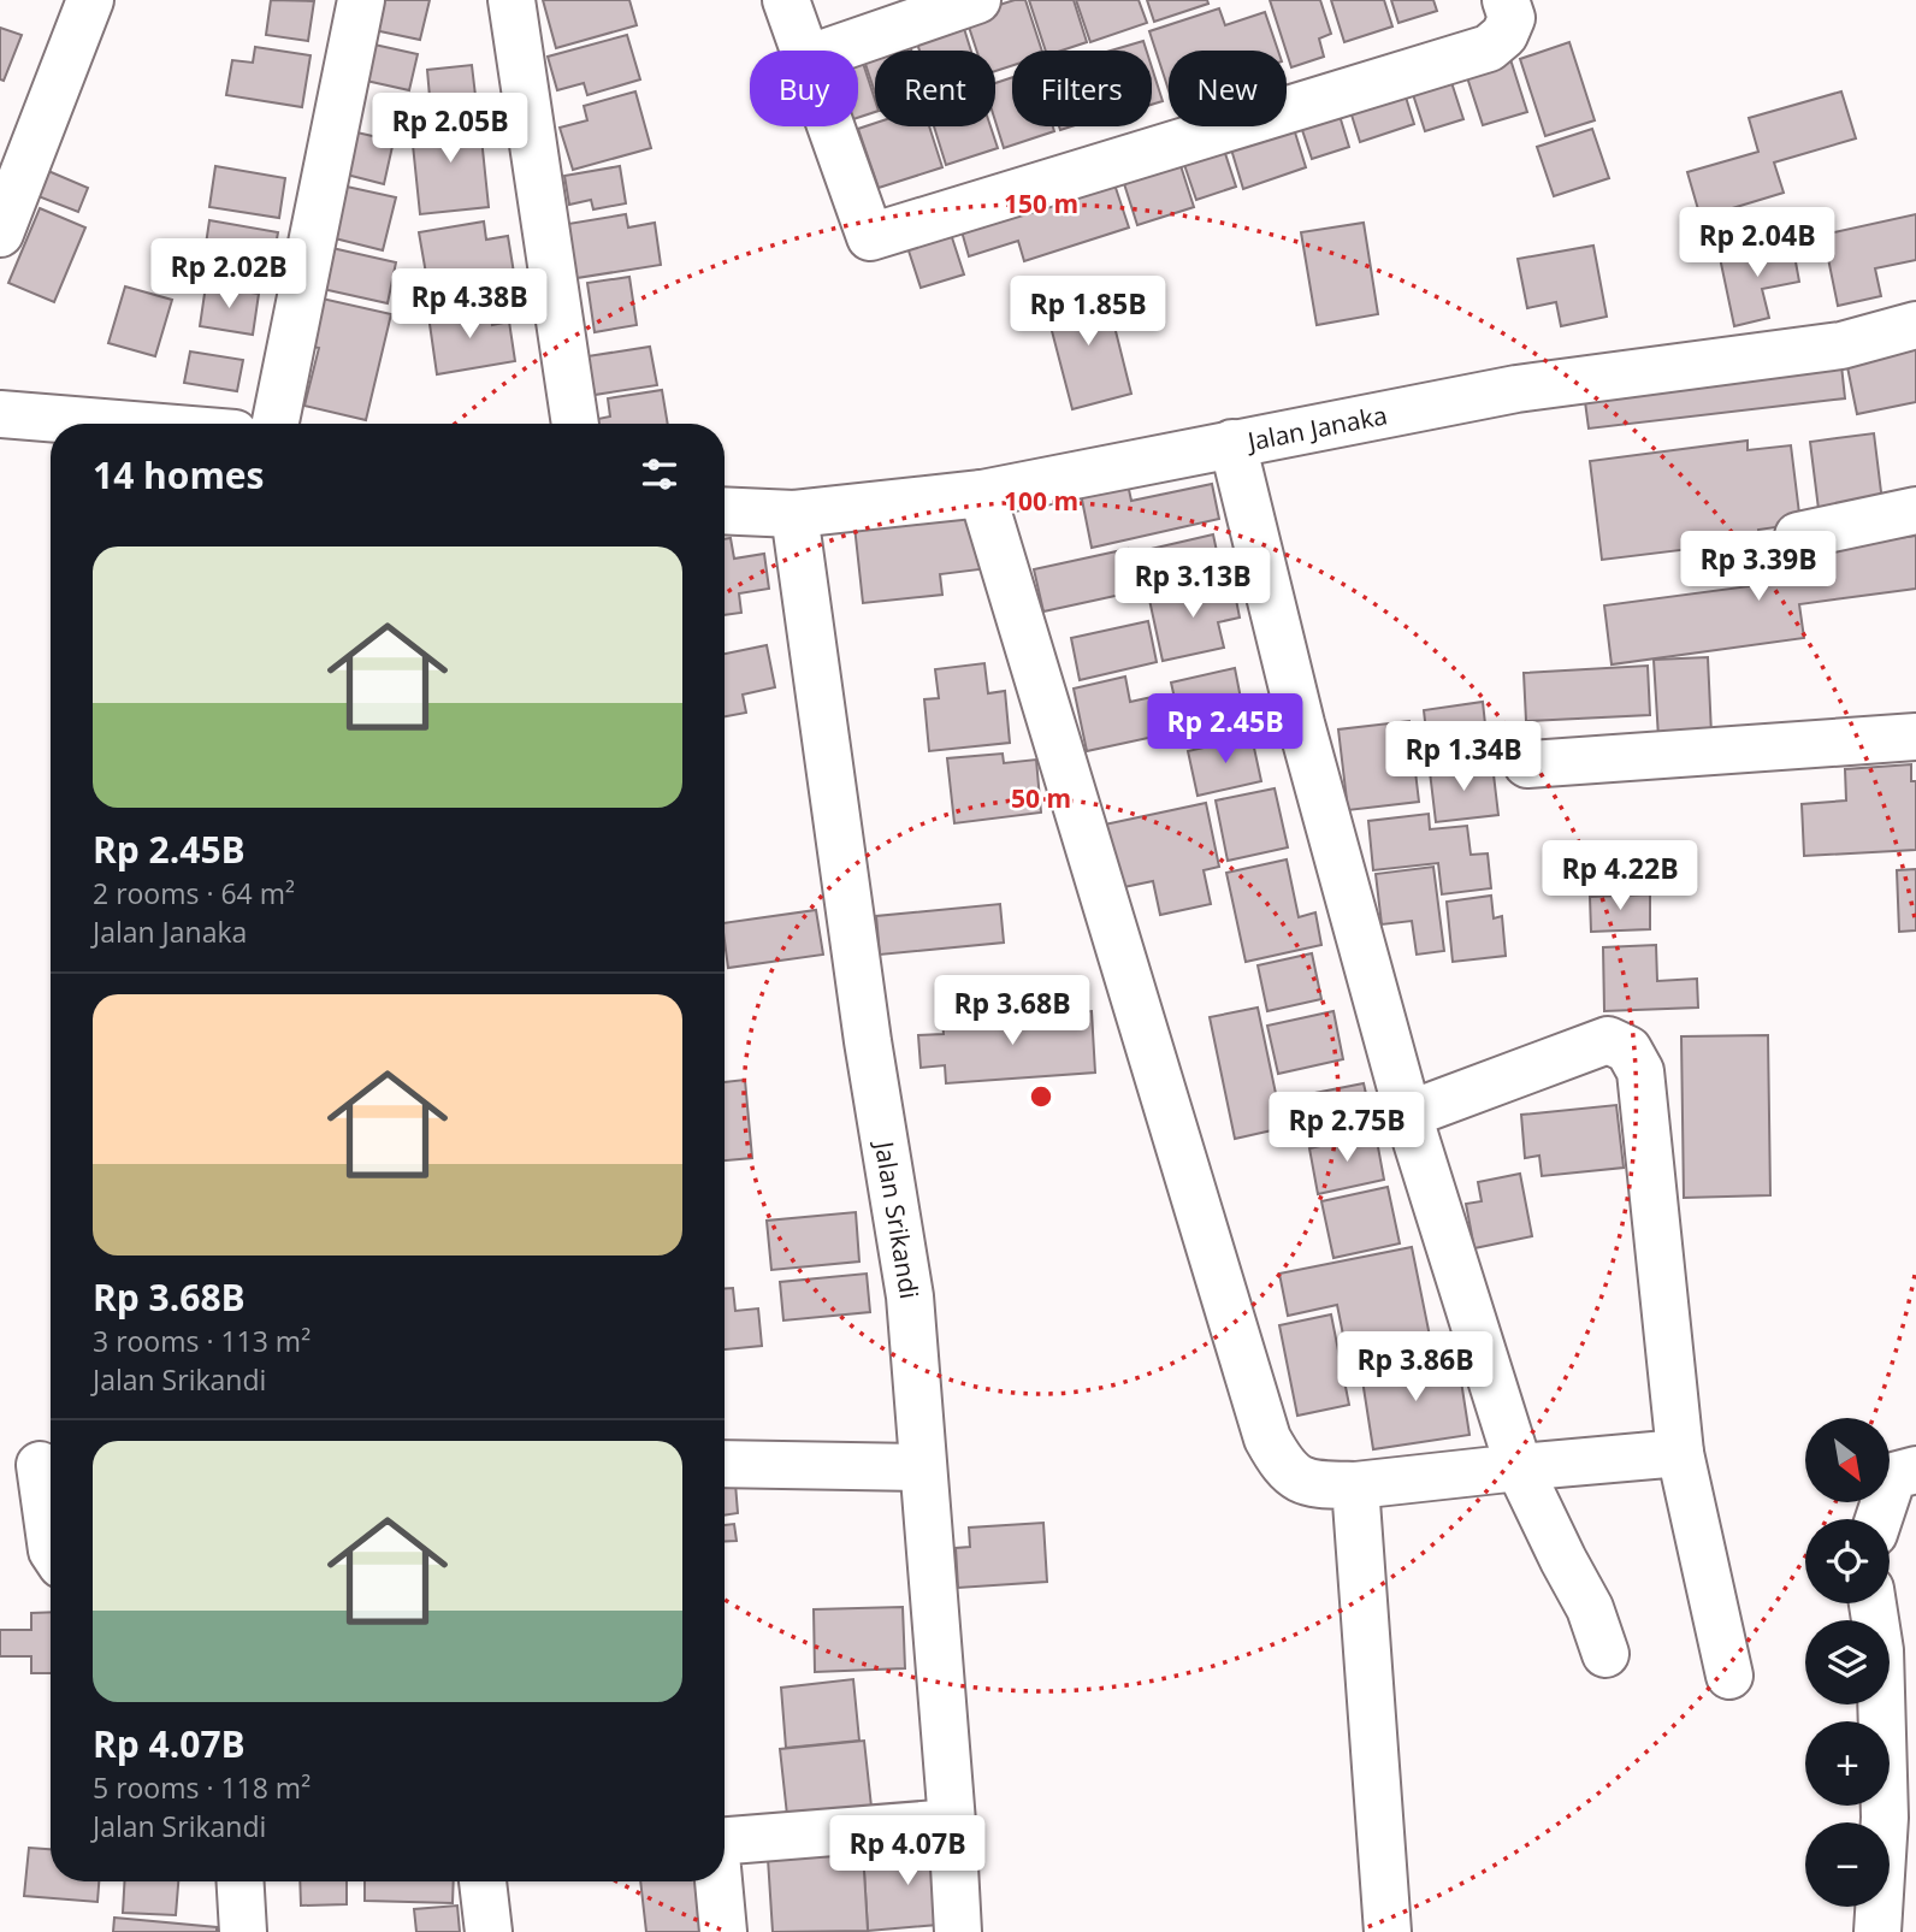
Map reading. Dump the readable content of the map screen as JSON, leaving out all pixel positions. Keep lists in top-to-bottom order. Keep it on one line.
{"streets":{"street":["Jalan Janaka","Jalan Srikandi"]},"crossings":[["Jalan Janaka","Jalan Srikandi"]],"north":"bottom right","page":{"chip":["Buy","Rent","Filters","New"],"price":["Rp 2.05B","Rp 2.04B","Rp 2.02B","Rp 4.38B","Rp 1.85B","Rp 3.39B","Rp 3.13B","Rp 2.45B","Rp 1.34B","Rp 4.22B","Rp 3.68B","Rp 2.75B","Rp 3.86B","Rp 4.07B"],"heading":"14 homes","list":[{"name":"Rp 2.45B","note":"2 rooms · 64 m² · Jalan Janaka"},{"name":"Rp 3.68B","note":"3 rooms · 113 m² · Jalan Srikandi"},{"name":"Rp 4.07B","note":"5 rooms · 118 m² · Jalan Srikandi"}],"map_buttons":["+","−"]},"rings":["150 m","100 m","50 m"]}
